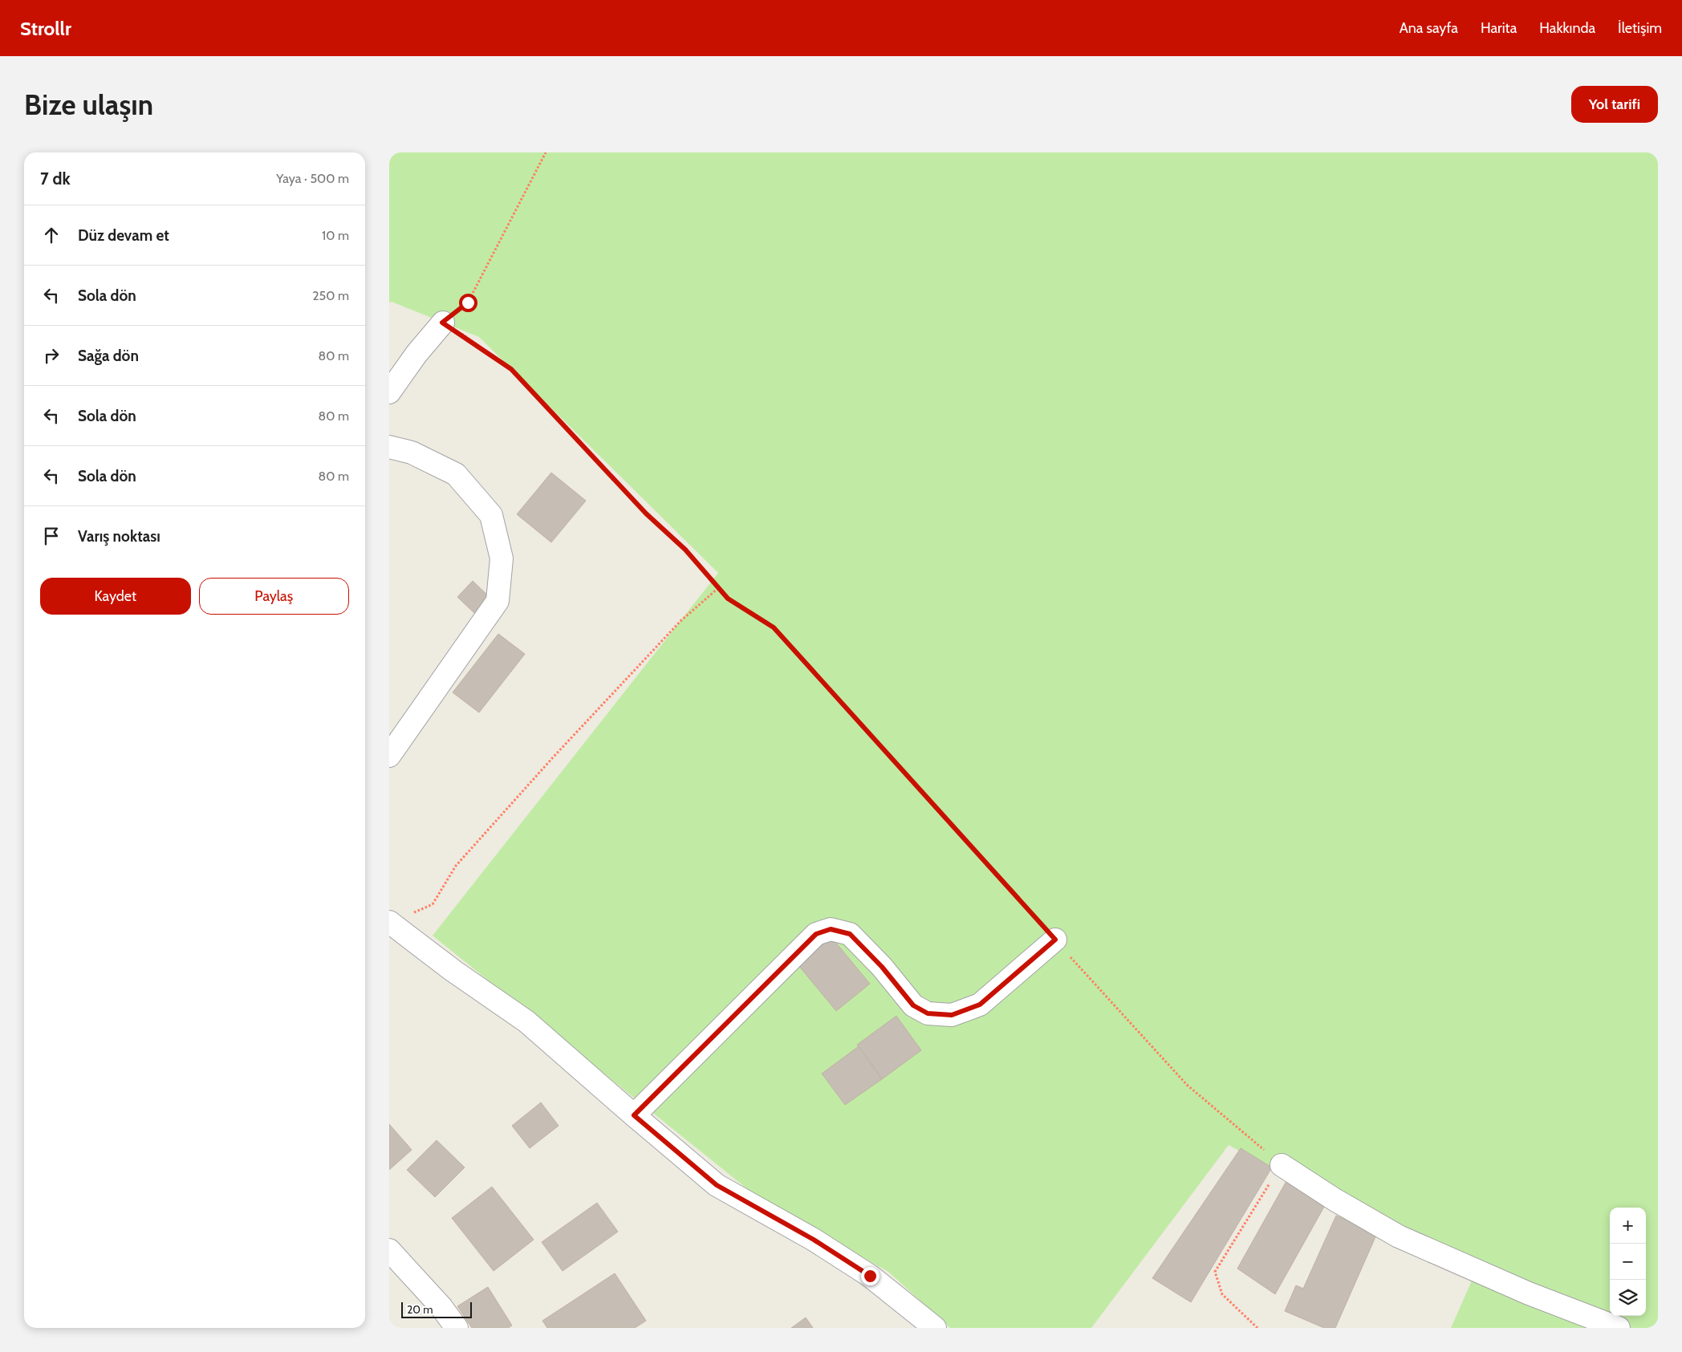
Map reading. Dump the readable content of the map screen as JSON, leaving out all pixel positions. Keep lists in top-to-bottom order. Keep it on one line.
{"scale_bar":"20 m","page":{"header":"Strollr","nav":["Ana sayfa","Harita","Hakkında","İletişim"],"buttons":["Yol tarifi",["Kaydet","Paylaş"]],"title":"Bize ulaşın","heading":["7 dk","Yaya · 500 m"],"list":[["Düz devam et","10 m"],["Sola dön","250 m"],["Sağa dön","80 m"],["Sola dön","80 m"],["Sola dön","80 m"],"Varış noktası"],"map_buttons":["+","−"],"scale":"20 m"}}
